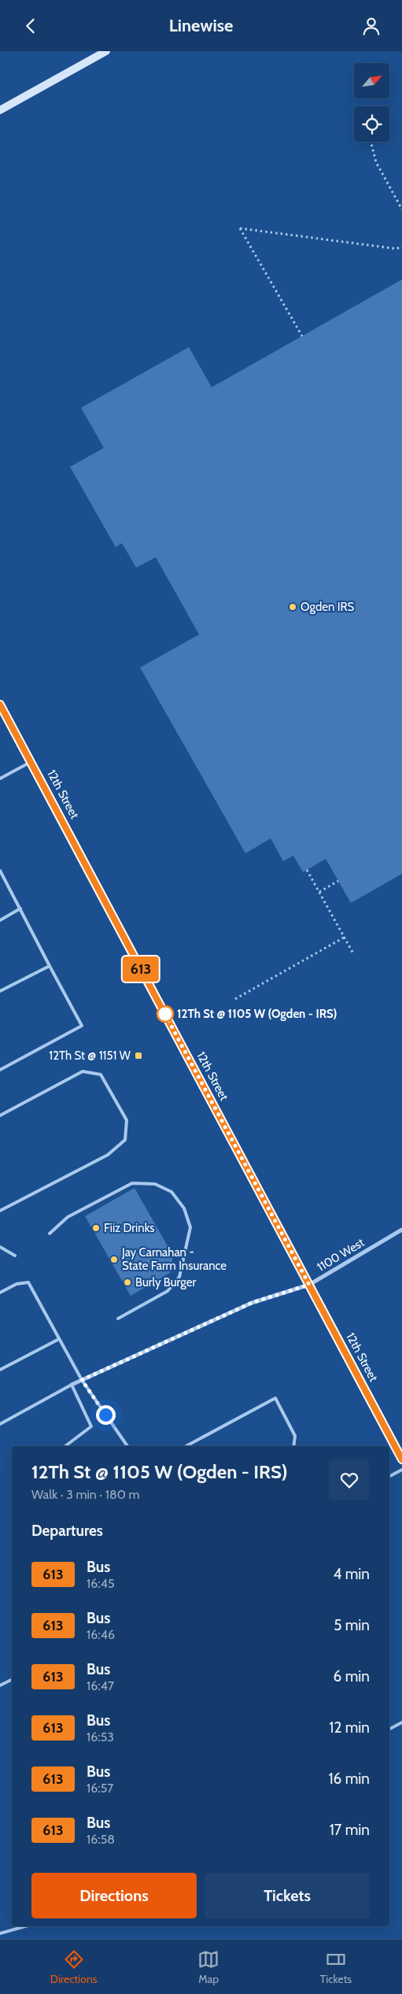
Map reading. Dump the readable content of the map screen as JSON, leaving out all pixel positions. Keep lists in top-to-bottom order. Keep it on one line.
{"streets":{"main road":["12th Street"],"street":["1100 West"]},"crossings":[["12th Street","1100 West"]],"places":{"other":["Ogden IRS","12Th St @ 1105 W (Ogden - IRS)","Fiiz Drinks","Jay Carnahan - State Farm Insurance","Burly Burger"],"transit":["12Th St @ 1151 W"]},"lines":["bus line 613"],"north":"top right","page":{"header":"Linewise","on_map":"613","heading":[["12Th St @ 1105 W (Ogden - IRS)","Walk · 3 min · 180 m"],"Departures"],"list":[{"mark":"613","name":"Bus","note":"16:45","value":"4 min"},{"mark":"613","name":"Bus","note":"16:46","value":"5 min"},{"mark":"613","name":"Bus","note":"16:47","value":"6 min"},{"mark":"613","name":"Bus","note":"16:53","value":"12 min"},{"mark":"613","name":"Bus","note":"16:57","value":"16 min"},{"mark":"613","name":"Bus","note":"16:58","value":"17 min"}],"buttons":["Directions","Tickets"],"tabs":["Directions","Map","Tickets"]}}
